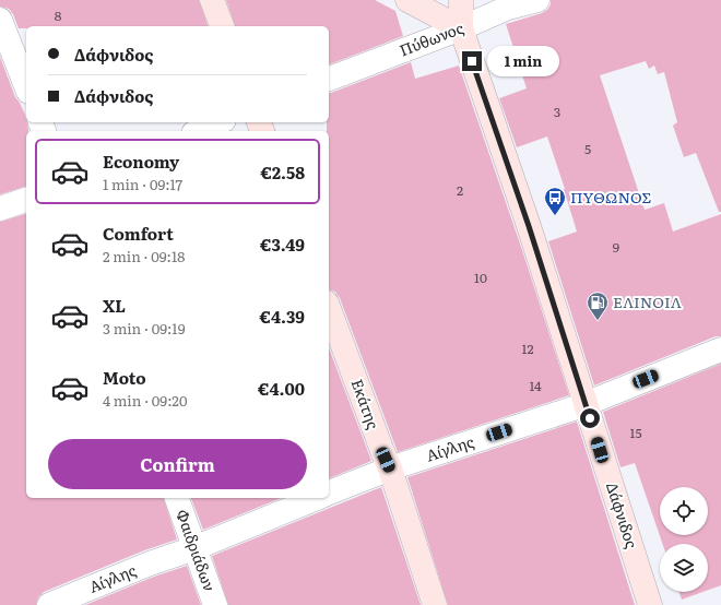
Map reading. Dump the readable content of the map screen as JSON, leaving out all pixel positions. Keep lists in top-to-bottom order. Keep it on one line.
{"streets":{"street":["Πύθωνος","Εκάτης","Αίγλης","Δάφνιδος","Φαιδριάδων"]},"crossings":[["Πύθωνος","Δάφνιδος"],["Εκάτης","Αίγλης"],["Αίγλης","Δάφνιδος"],["Αίγλης","Φαιδριάδων"]],"places":{"bus stop":["ΠΥΘΩΝΟΣ"],"fuel station":["ΕΛΙΝΟΙΛ"]},"house_numbers":["8","3","5","2","9","10","12","14","15"],"page":{"banner":["Δάφνιδος","Δάφνιδος"],"bubble":"1 min","list":[{"name":"Economy","note":"1 min · 09:17","value":"€2.58"},{"name":"Comfort","note":"2 min · 09:18","value":"€3.49"},{"name":"XL","note":"3 min · 09:19","value":"€4.39"},{"name":"Moto","note":"4 min · 09:20","value":"€4.00"}],"buttons":"Confirm"}}
